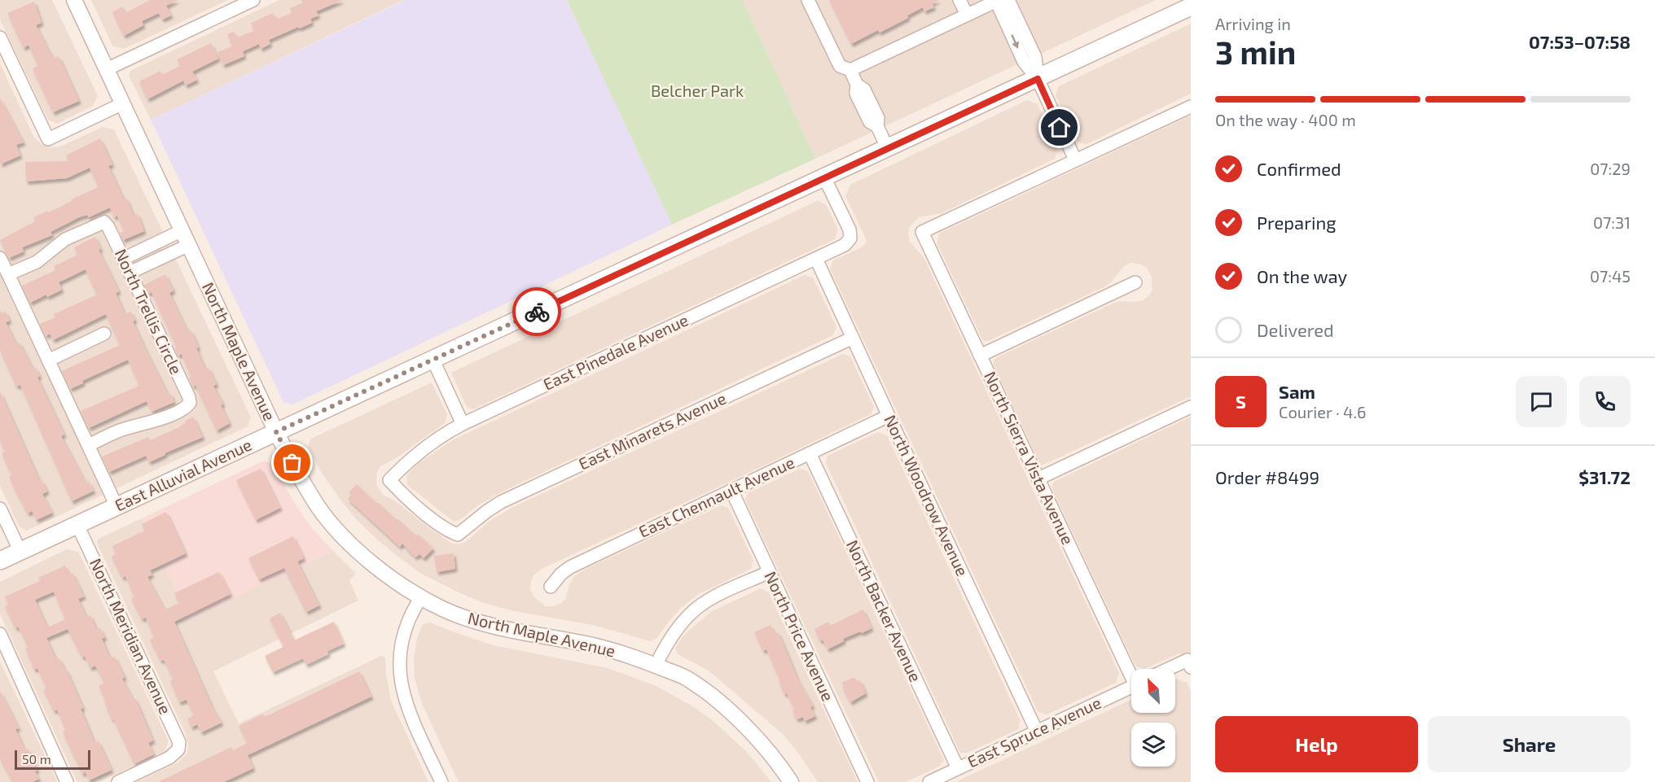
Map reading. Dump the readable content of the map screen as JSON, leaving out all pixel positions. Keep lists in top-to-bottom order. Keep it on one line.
{"streets":{"main road":["East Alluvial Avenue"],"street":["North Trellis Circle","North Maple Avenue","East Pinedale Avenue","East Minarets Avenue","North Sierra Vista Avenue","North Woodrow Avenue","East Chennault Avenue","North Backer Avenue","North Meridian Avenue","North Price Avenue","East Spruce Avenue"]},"crossings":[["North Maple Avenue","East Alluvial Avenue"],["East Pinedale Avenue","East Minarets Avenue"],["East Pinedale Avenue","East Alluvial Avenue"],["East Pinedale Avenue","North Woodrow Avenue"],["East Minarets Avenue","North Woodrow Avenue"],["East Alluvial Avenue","North Meridian Avenue"],["North Woodrow Avenue","East Chennault Avenue"],["North Woodrow Avenue","East Spruce Avenue"],["East Chennault Avenue","North Backer Avenue"],["East Chennault Avenue","North Price Avenue"],["North Backer Avenue","East Spruce Avenue"]],"parks":["Belcher Park"],"scale_bar":"50 m","north":"top left","page":{"heading":["3 min","Arriving in","07:53–07:58"],"panel":["Sam","Courier · 4.6","Order #8499","$31.72"],"bar":"On the way · 400 m","list":[["Confirmed","07:29"],["Preparing","07:31"],["On the way","07:45"],"Delivered"],"round":"S","buttons":["Help","Share"],"scale":"50 m"}}
